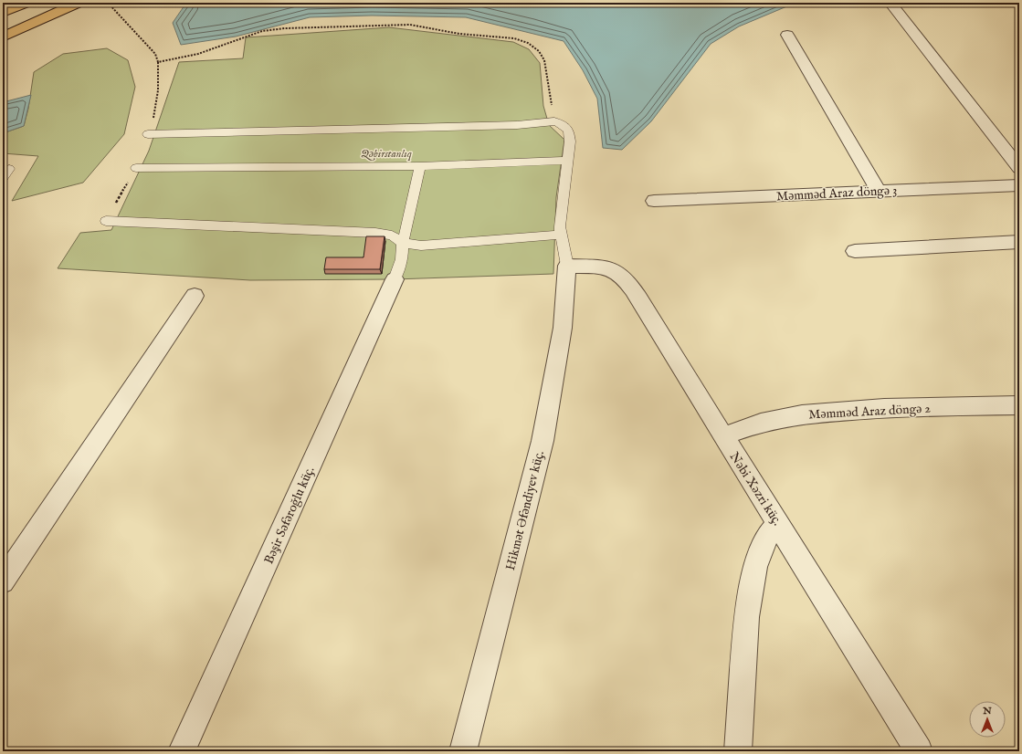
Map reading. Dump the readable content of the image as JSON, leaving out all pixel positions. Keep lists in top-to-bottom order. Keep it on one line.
{"streets":{"street":["Məmməd Araz döngə 3","Məmməd Araz döngə 2","Nəbi Xəzri küç.","Hikmət Əfəndiyev küç.","Bəşir Səfəroğlu küç."]},"crossings":[["Məmməd Araz döngə 2","Nəbi Xəzri küç."],["Nəbi Xəzri küç.","Hikmət Əfəndiyev küç."]],"parks":["Qəbirstanlıq"],"north":"top"}
